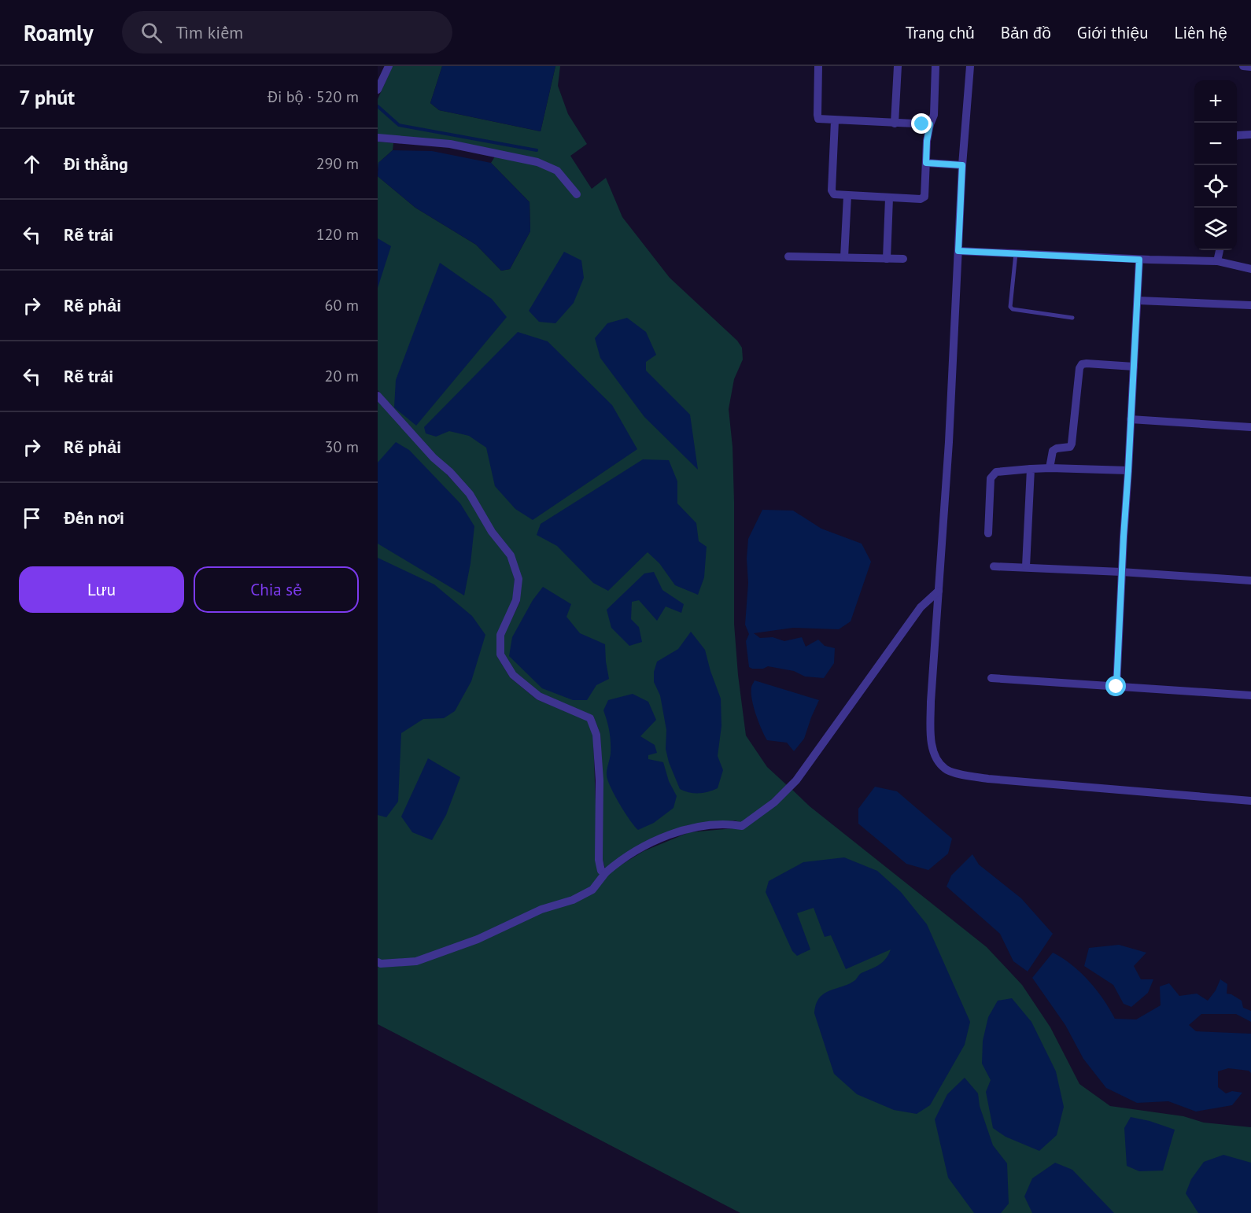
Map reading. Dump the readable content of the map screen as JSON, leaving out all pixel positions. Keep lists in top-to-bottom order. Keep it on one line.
{"page":{"header":"Roamly","search":"Tìm kiếm","nav":["Trang chủ","Bản đồ","Giới thiệu","Liên hệ"],"heading":["7 phút","Đi bộ · 520 m"],"map_buttons":["+","−"],"list":[["Đi thẳng","290 m"],["Rẽ trái","120 m"],["Rẽ phải","60 m"],["Rẽ trái","20 m"],["Rẽ phải","30 m"],"Đến nơi"],"buttons":["Lưu","Chia sẻ"]}}
